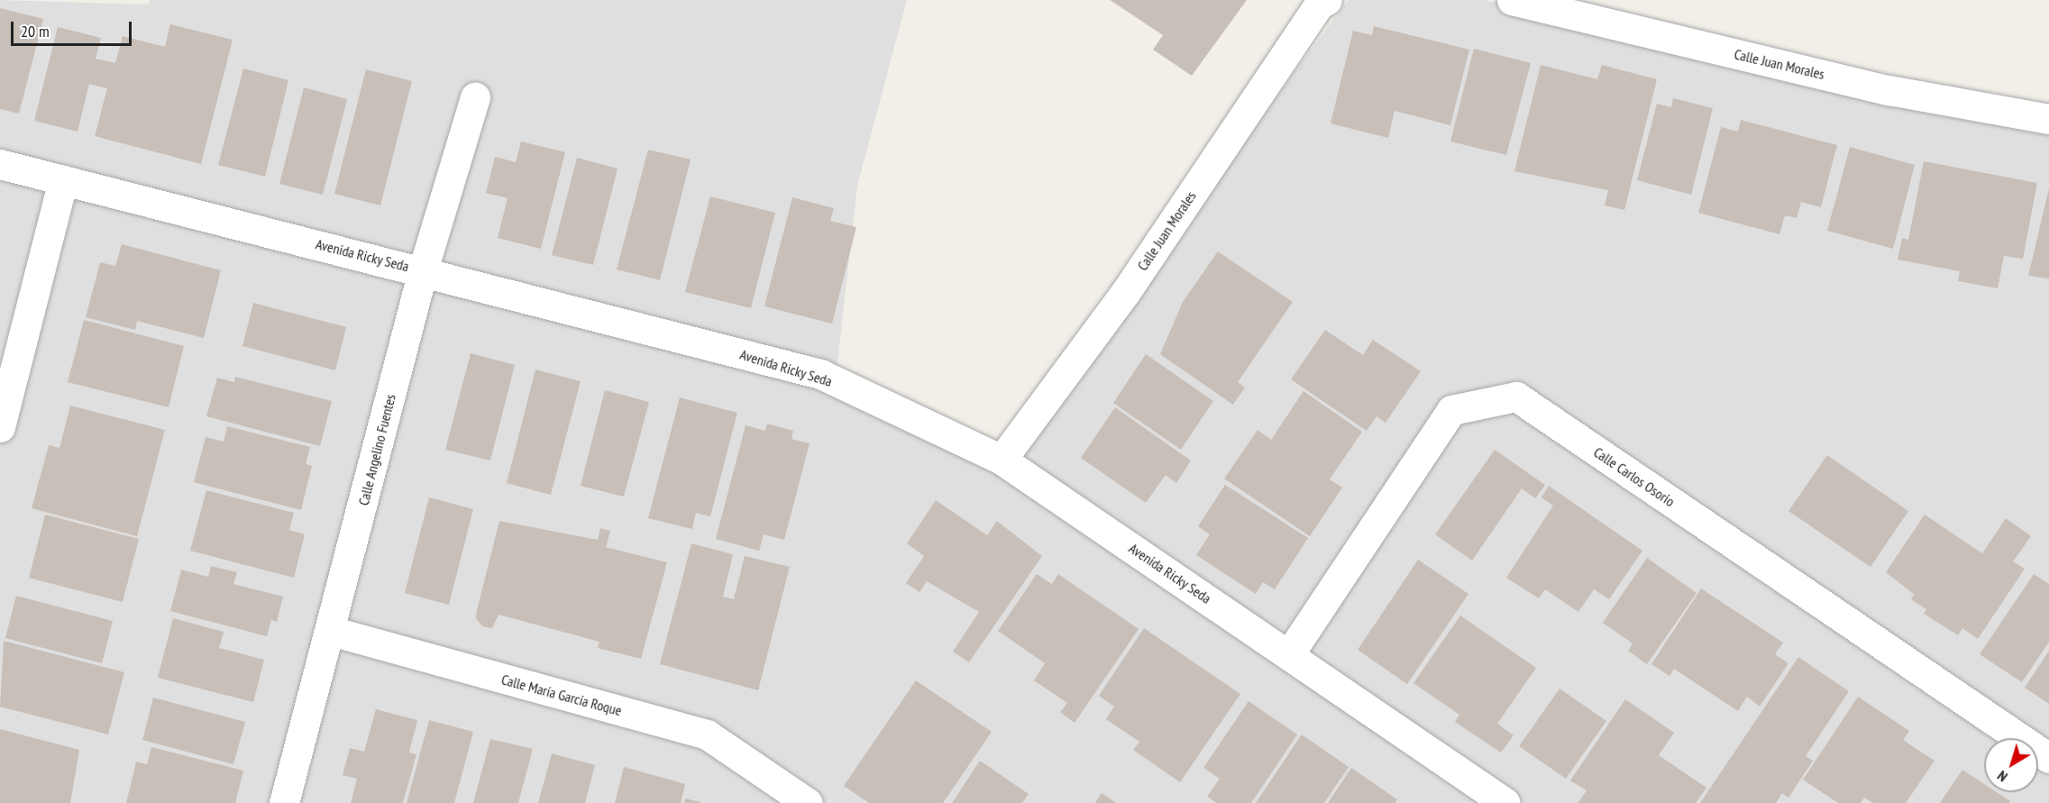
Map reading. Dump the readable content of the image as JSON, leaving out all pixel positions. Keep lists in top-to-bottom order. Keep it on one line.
{"streets":{"street":["Calle Juan Morales","Avenida Ricky Seda","Calle Angelino Fuentes","Calle Carlos Osorio","Calle María García Roque"]},"crossings":[["Calle Juan Morales","Avenida Ricky Seda"],["Avenida Ricky Seda","Calle Angelino Fuentes"],["Avenida Ricky Seda","Calle Carlos Osorio"],["Calle Angelino Fuentes","Calle María García Roque"]],"scale_bar":"20 m","north":"bottom left"}
